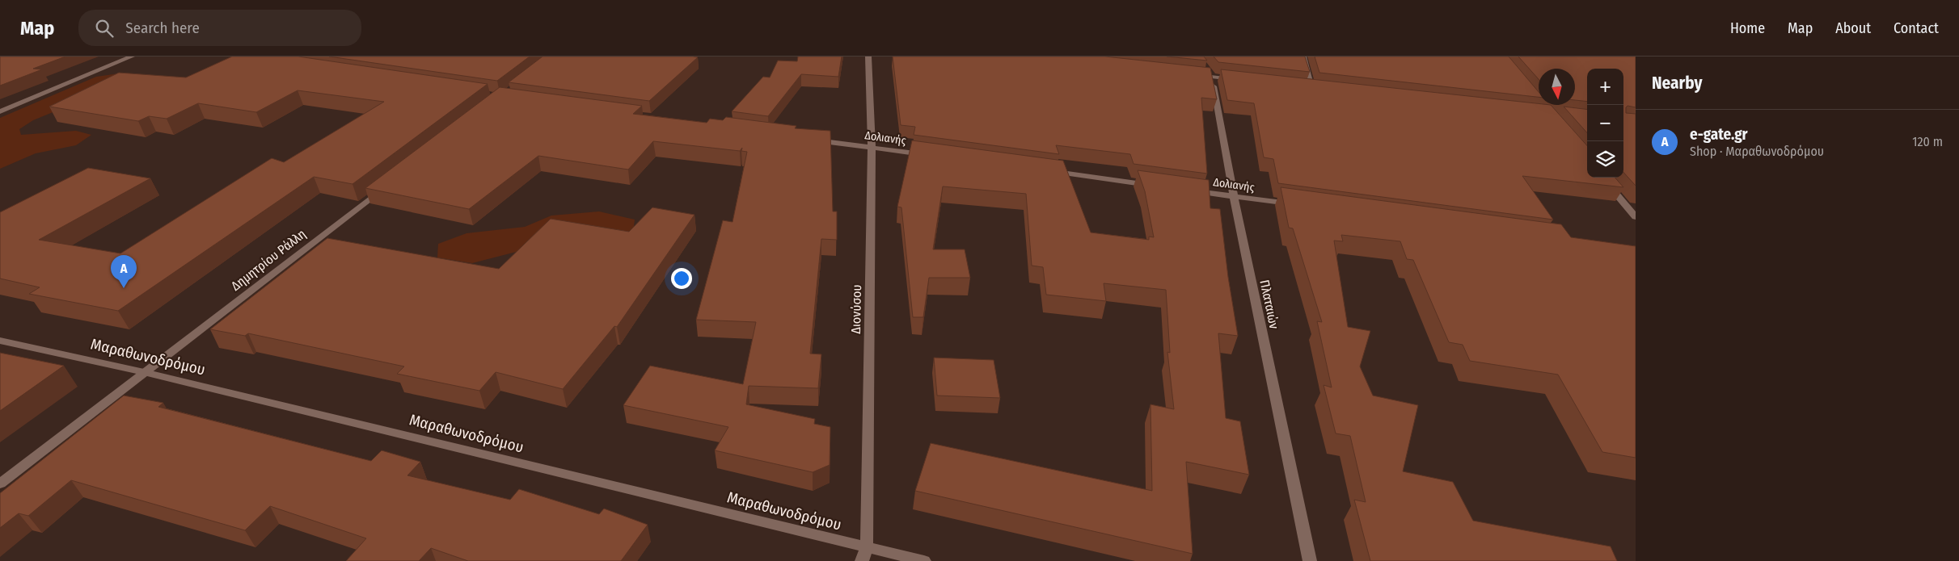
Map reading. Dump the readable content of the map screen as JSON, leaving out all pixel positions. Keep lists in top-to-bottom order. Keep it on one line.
{"streets":{"street":["Δολιανής","Δημητρίου Ράλλη","Πλαταιών","Διονύσου","Μαραθωνοδρόμου"]},"crossings":[["Δολιανής","Πλαταιών"],["Δολιανής","Διονύσου"],["Δημητρίου Ράλλη","Μαραθωνοδρόμου"],["Διονύσου","Μαραθωνοδρόμου"]],"north":"bottom","page":{"header":"Map","search":"Search here","nav":["Home","Map","About","Contact"],"heading":"Nearby","map_buttons":["+","−"],"list":[{"mark":"A","name":"e-gate.gr","note":"Shop · Μαραθωνοδρόμου","value":"120 m"}],"pins":"A"}}
